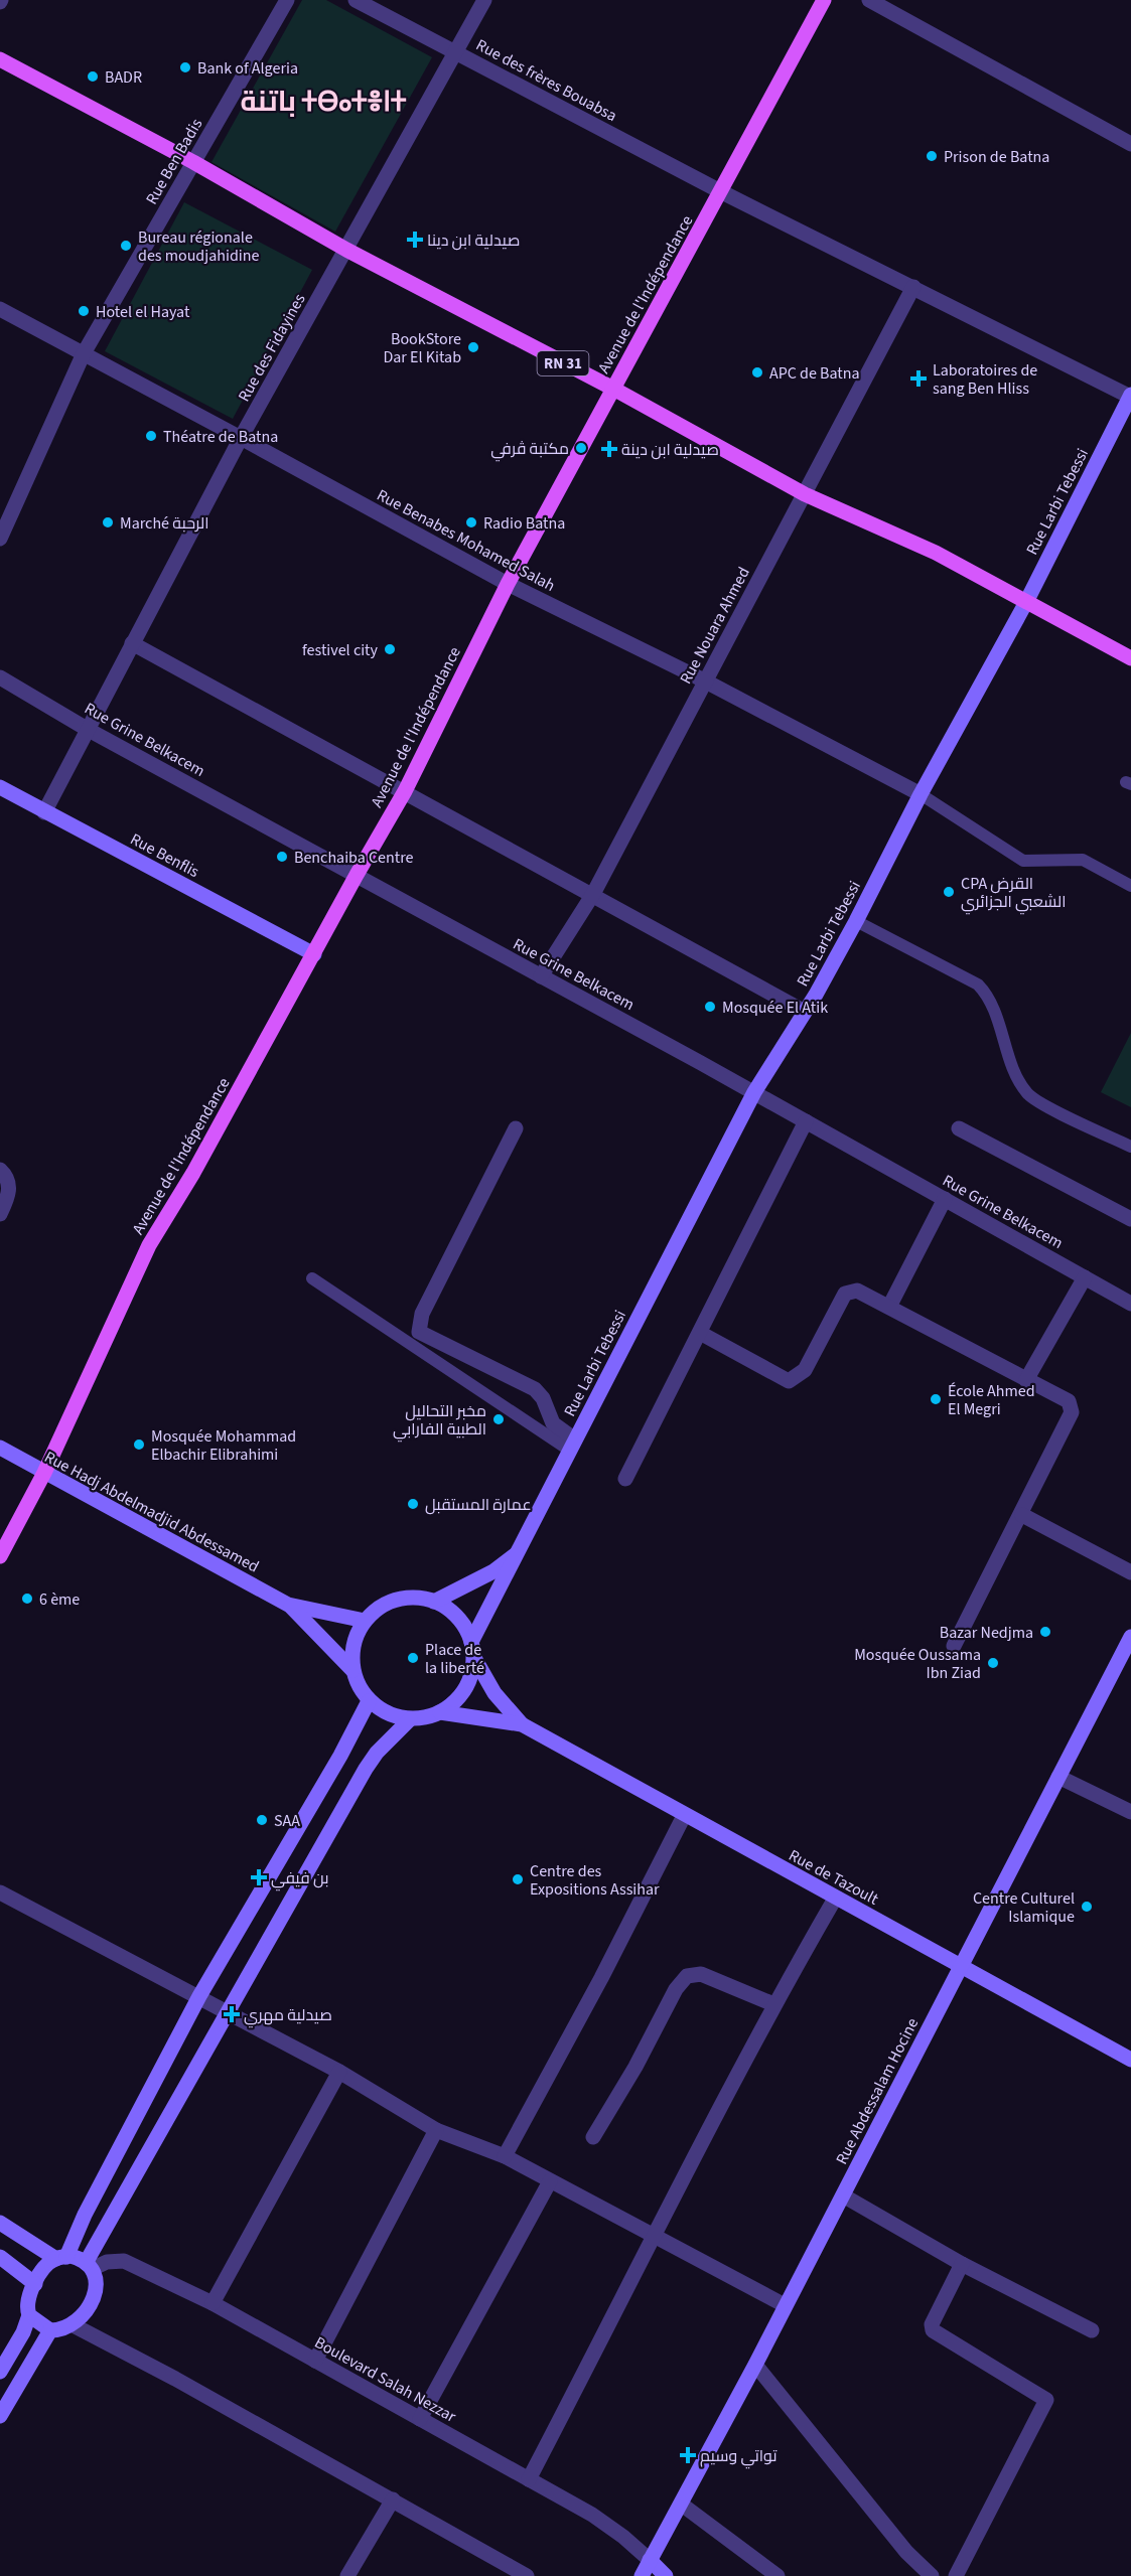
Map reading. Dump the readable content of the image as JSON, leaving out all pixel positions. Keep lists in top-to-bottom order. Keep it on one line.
{"streets":{"main road":["Avenue de l'Indépendance","RN 31"],"street":["Rue des frères Bouabsa","Rue Ben Badis","Rue des Fidayines","Rue Larbi Tebessi","Rue Benabes Mohamed Salah","Rue Nouara Ahmed","Rue Grine Belkacem","Rue Benflis","Rue Hadj Abdelmadjid Abdessamed","Rue de Tazoult","Rue Abdessalam Hocine","Boulevard Salah Nezzar"]},"crossings":[["Rue des frères Bouabsa","Avenue de l'Indépendance"],["Rue des frères Bouabsa","Rue des Fidayines"],["Rue des frères Bouabsa","Rue Larbi Tebessi"],["Rue des frères Bouabsa","Rue Nouara Ahmed"],["Rue Ben Badis","RN 31"],["Rue Ben Badis","Rue Benabes Mohamed Salah"],["Avenue de l'Indépendance","RN 31"],["Avenue de l'Indépendance","Rue Benabes Mohamed Salah"],["Avenue de l'Indépendance","Rue Grine Belkacem"],["Avenue de l'Indépendance","Rue Benflis"],["Avenue de l'Indépendance","Rue Hadj Abdelmadjid Abdessamed"],["Rue des Fidayines","RN 31"],["Rue des Fidayines","Rue Benabes Mohamed Salah"],["Rue des Fidayines","Rue Grine Belkacem"],["Rue des Fidayines","Rue Benflis"],["RN 31","Rue Larbi Tebessi"],["RN 31","Rue Nouara Ahmed"],["Rue Larbi Tebessi","Rue Benabes Mohamed Salah"],["Rue Larbi Tebessi","Rue Grine Belkacem"],["Rue Larbi Tebessi","Rue Hadj Abdelmadjid Abdessamed"],["Rue Larbi Tebessi","Rue de Tazoult"],["Rue Benabes Mohamed Salah","Rue Nouara Ahmed"],["Rue Nouara Ahmed","Rue Grine Belkacem"],["Rue Hadj Abdelmadjid Abdessamed","Rue de Tazoult"],["Rue de Tazoult","Rue Abdessalam Hocine"],["Rue Abdessalam Hocine","Boulevard Salah Nezzar"]],"districts":["باتنة ⵜⴱⴰⵜⴻⵏⵜ"],"places":{"other":["Bank of Algeria","BADR","Prison de Batna","Bureau régionale des moudjahidine","Hotel el Hayat","BookStore Dar El Kitab","APC de Batna","Théatre de Batna","مكتبة ڤرفي","Marché الرحبة","Radio Batna","festivel city","Benchaiba Centre","CPA القرض الشعبي الجزائري","Mosquée El Atik","École Ahmed El Megri","مخبر التحاليل الطبية الفارابي","Mosquée Mohammad Elbachir Elibrahimi","عمارة المستقبل","6 ème","Bazar Nedjma","Place de la liberté","Mosquée Oussama Ibn Ziad","SAA","Centre des Expositions Assihar","Centre Culturel Islamique"],"health":["صيدلية ابن دينا","Laboratoires de sang Ben Hliss","صيدلية ابن دينة","بن فيفي","صيدلية مهري","تواتي وسيم"]}}
